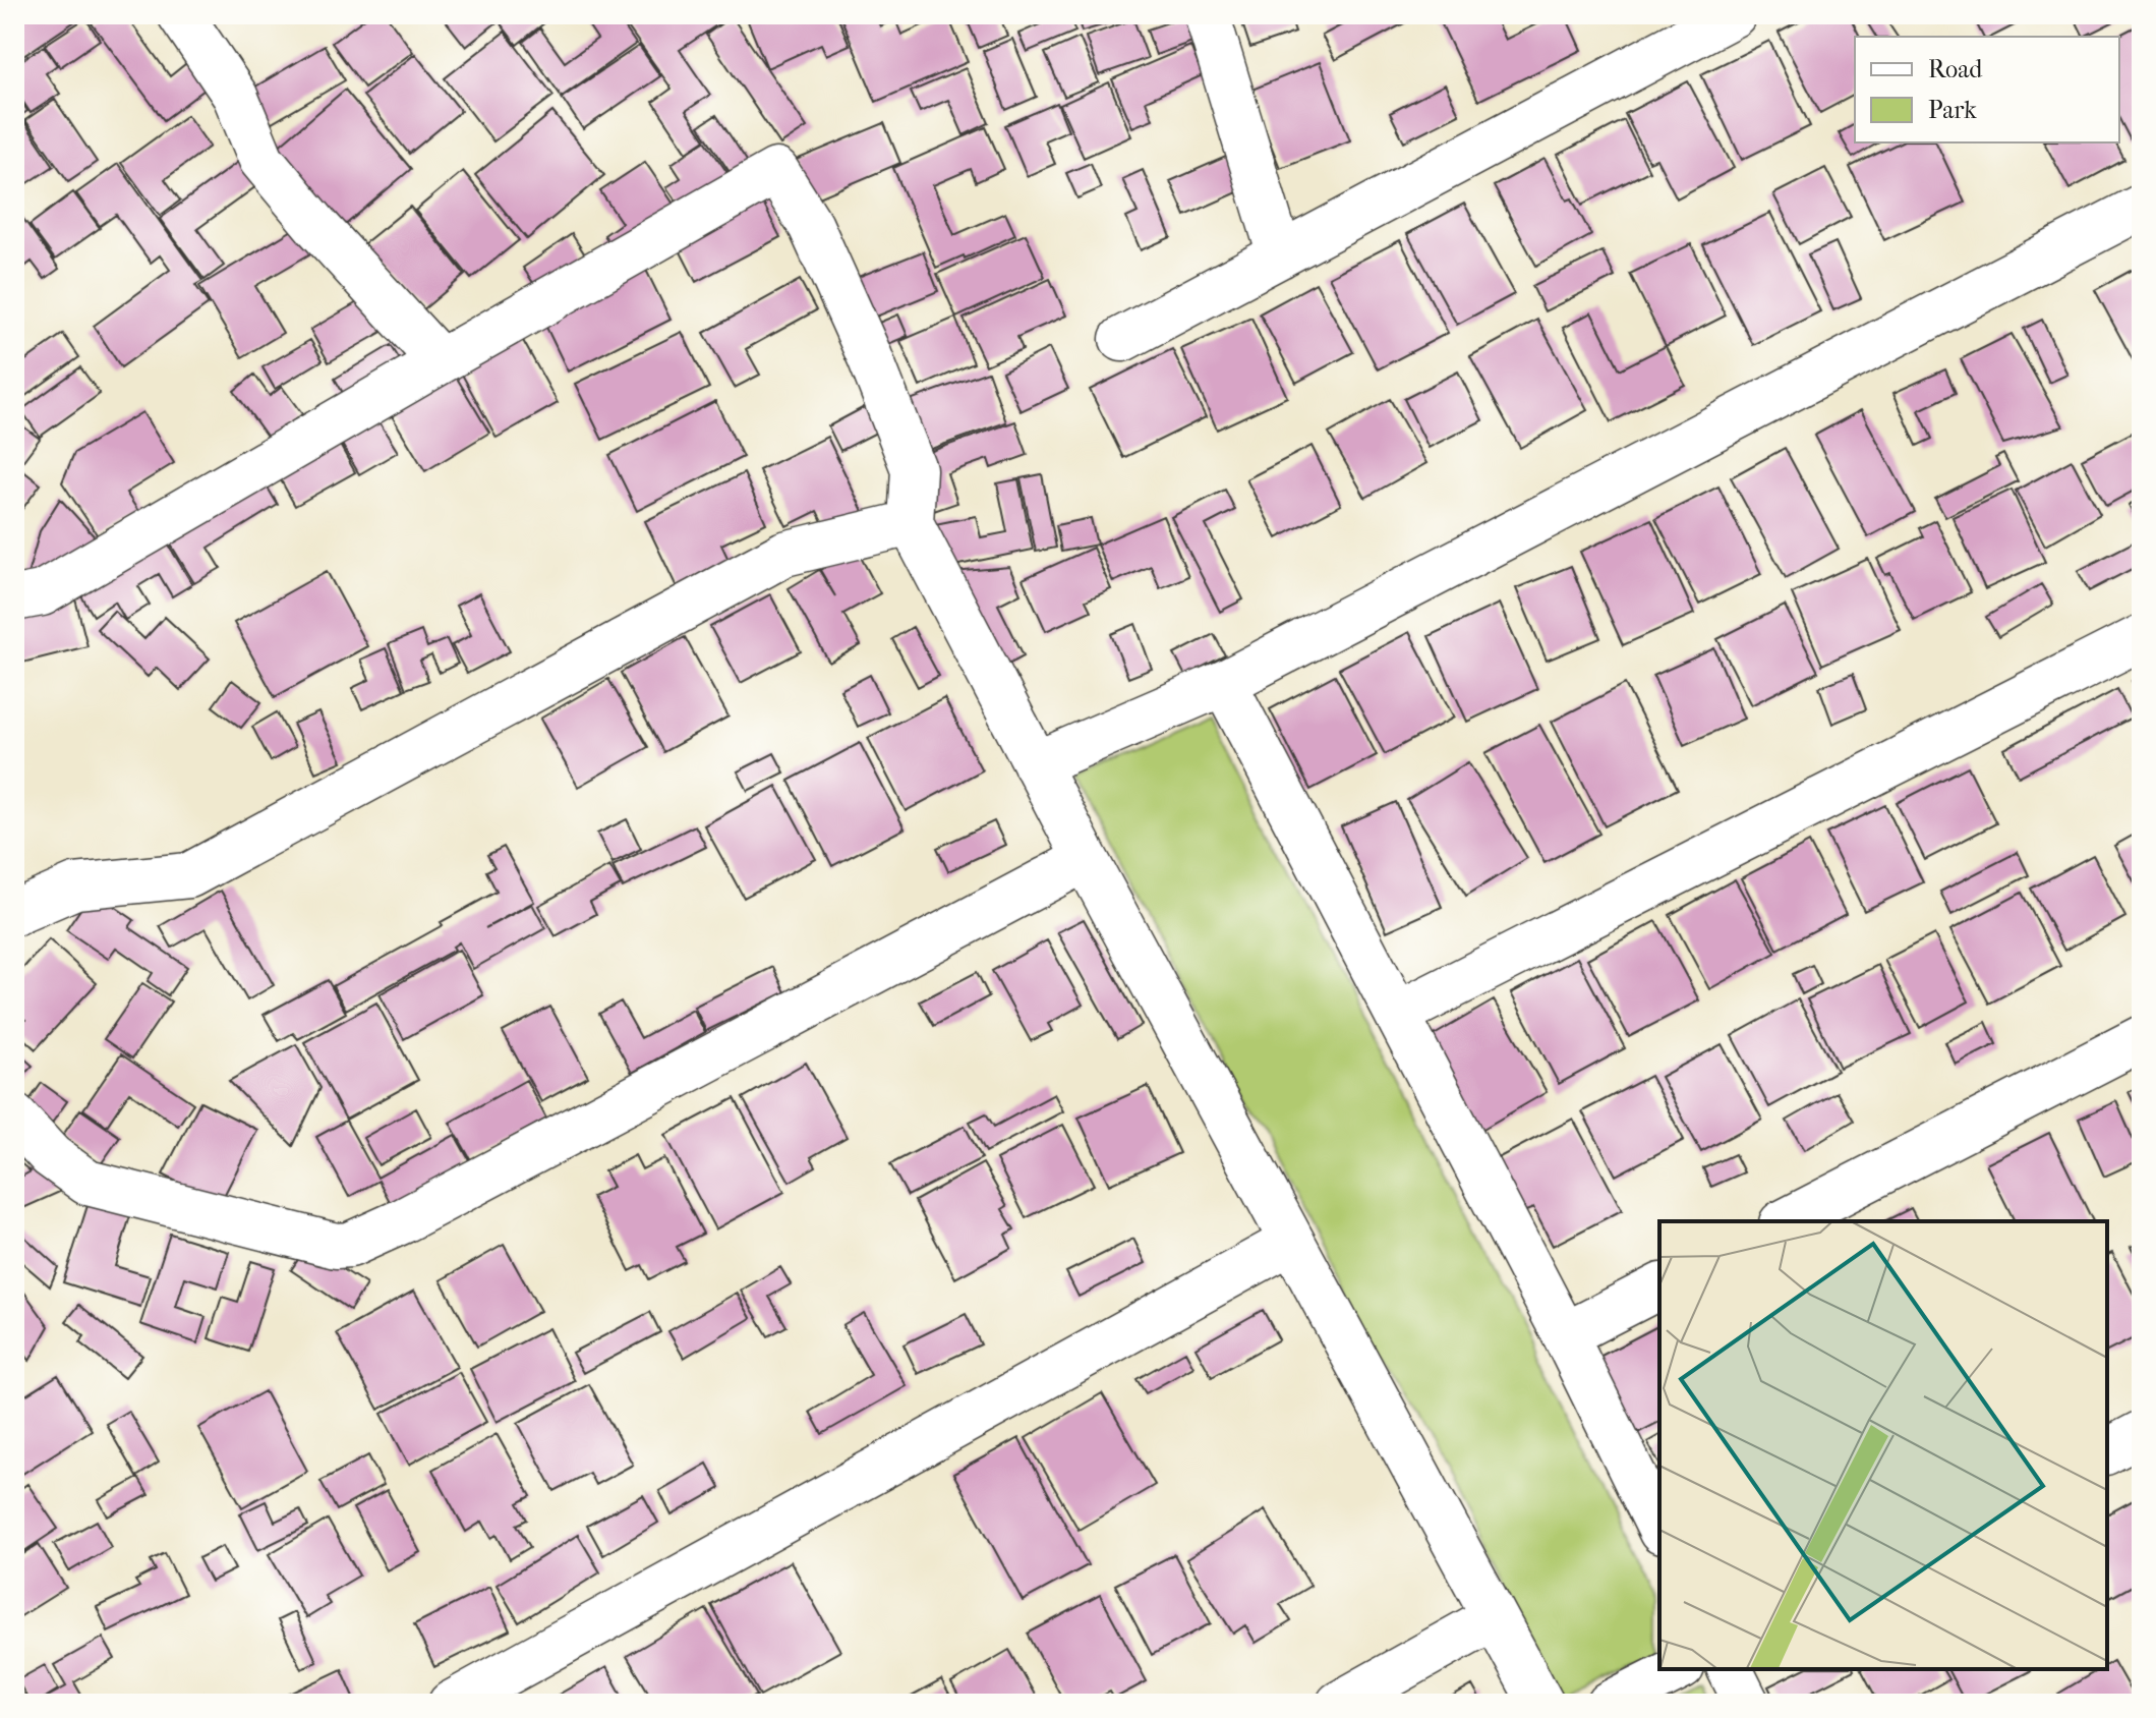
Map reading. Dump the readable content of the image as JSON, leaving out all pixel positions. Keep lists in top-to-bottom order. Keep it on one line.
{"legend":["Road","Park"]}
